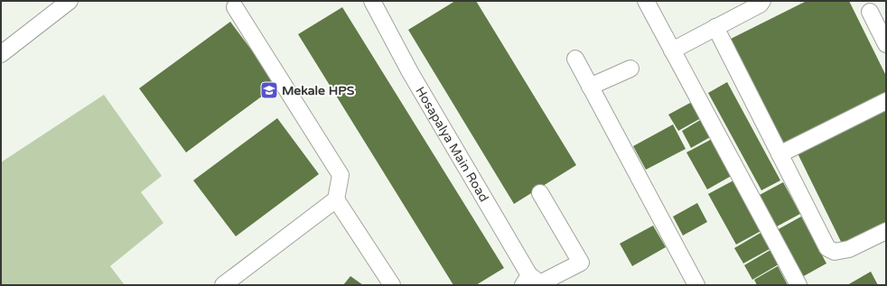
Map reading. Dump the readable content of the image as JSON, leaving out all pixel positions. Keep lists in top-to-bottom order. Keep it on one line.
{"streets":{"street":["Hosapalya Main Road"]},"places":{"school or university":["Mekale HPS"]}}
